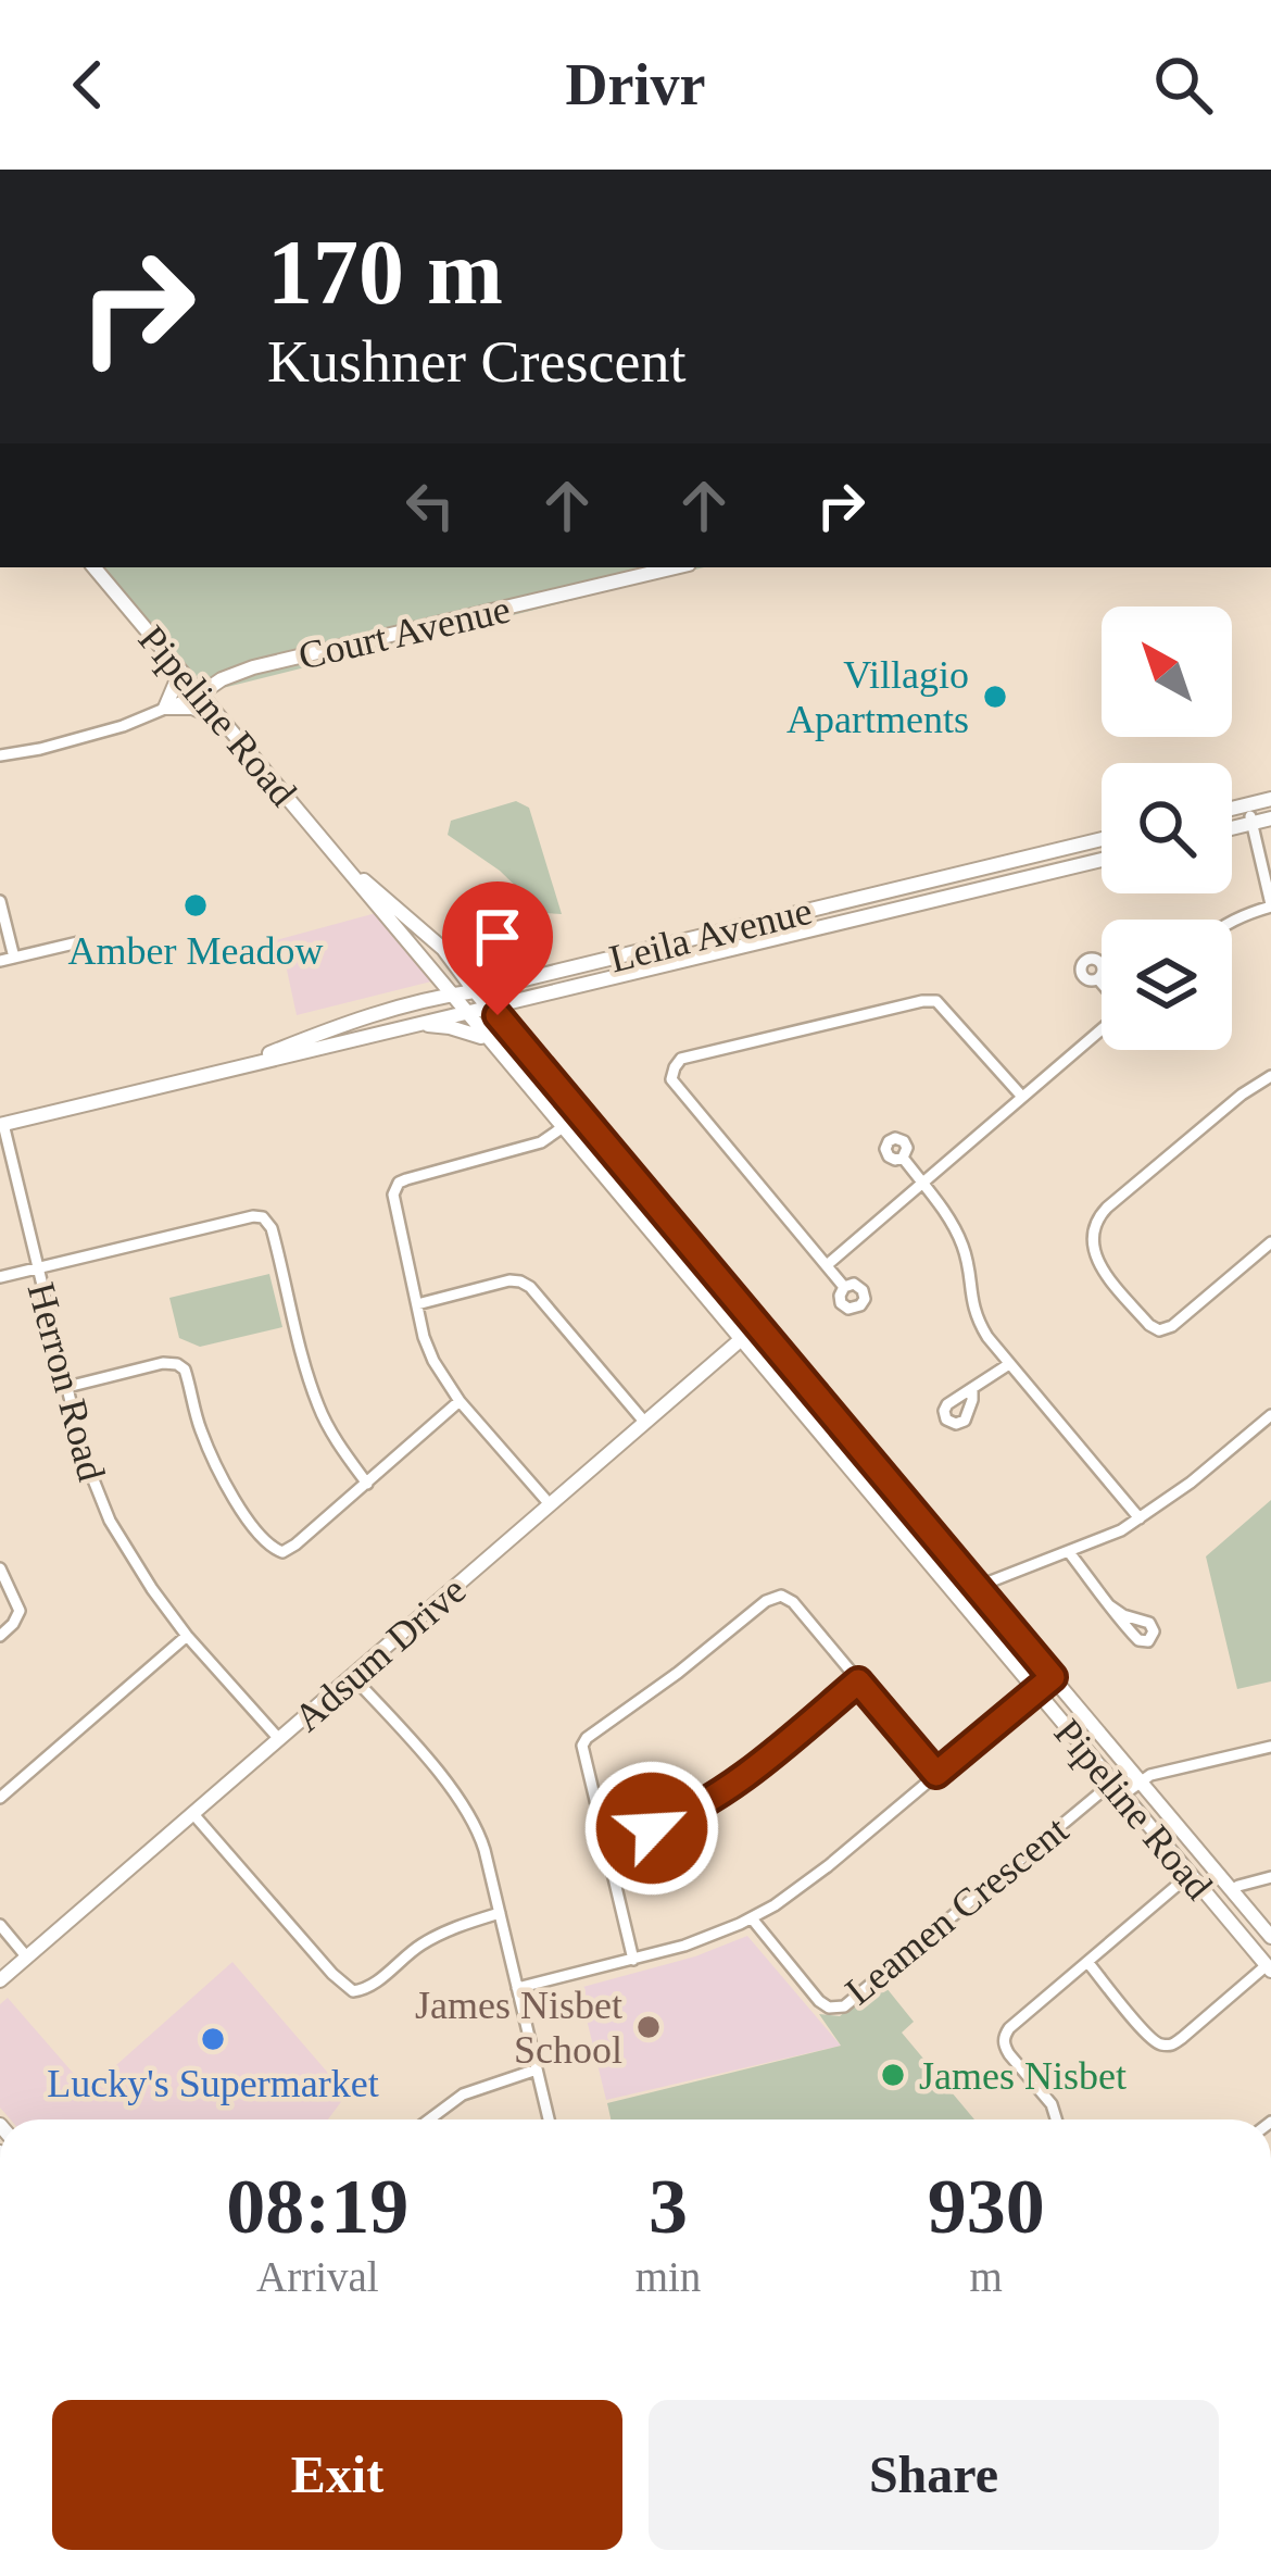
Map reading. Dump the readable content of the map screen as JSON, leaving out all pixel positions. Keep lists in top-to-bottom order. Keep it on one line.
{"streets":{"street":["Court Avenue","Pipeline Road","Leila Avenue","Herron Road","Adsum Drive","Leamen Crescent"]},"crossings":[["Court Avenue","Pipeline Road"],["Pipeline Road","Leila Avenue"],["Pipeline Road","Adsum Drive"],["Pipeline Road","Leamen Crescent"],["Leila Avenue","Herron Road"],["Herron Road","Adsum Drive"]],"places":["Villagio Apartments","Amber Meadow","James Nisbet School","Lucky's Supermarket","James Nisbet"],"north":"top left","page":{"header":"Drivr","turn":["170 m","Kushner Crescent"],"eta":["08:19","Arrival","3","min","930","m"],"buttons":["Exit","Share"]}}
